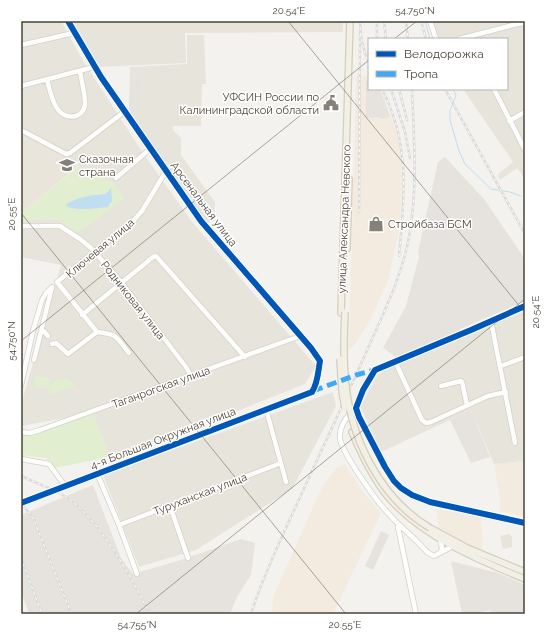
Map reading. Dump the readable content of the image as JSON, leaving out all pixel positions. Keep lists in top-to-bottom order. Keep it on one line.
{"streets":{"main road":["улица Александра Невского"],"street":["Арсенальная улица","Ключевая улица","Родниковая улица","Таганрогская улица","4-я Большая Окружная улица","Туруханская улица"]},"crossings":[["Арсенальная улица","Ключевая улица"],["Арсенальная улица","Таганрогская улица"],["Арсенальная улица","4-я Большая Окружная улица"],["Ключевая улица","Родниковая улица"],["Родниковая улица","Таганрогская улица"]],"places":{"public building":["УФСИН России по Калининградской области"],"school or university":["Сказочная страна"],"shop":["Стройбаза БСМ"]},"legend":["Велодорожка","Тропа"],"coordinates":["20.54°E","54.750°N","20.55°E","54.755°N"]}
